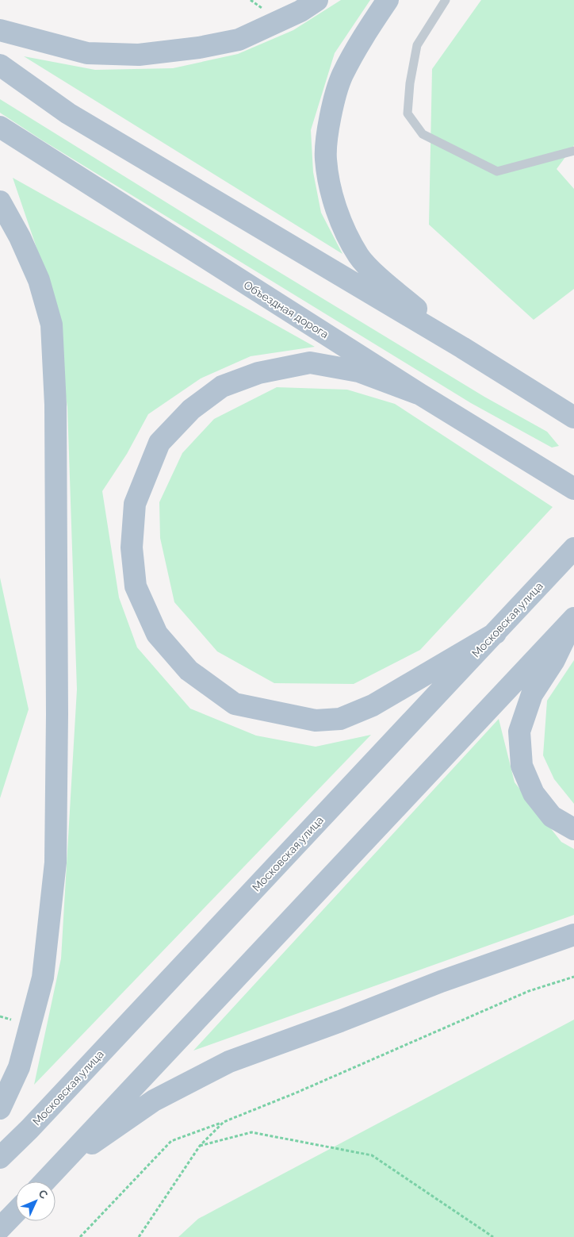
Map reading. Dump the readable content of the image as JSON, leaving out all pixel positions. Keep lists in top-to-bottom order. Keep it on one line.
{"streets":{"main road":["Объездная дорога","Московская улица"]},"north":"top right"}
